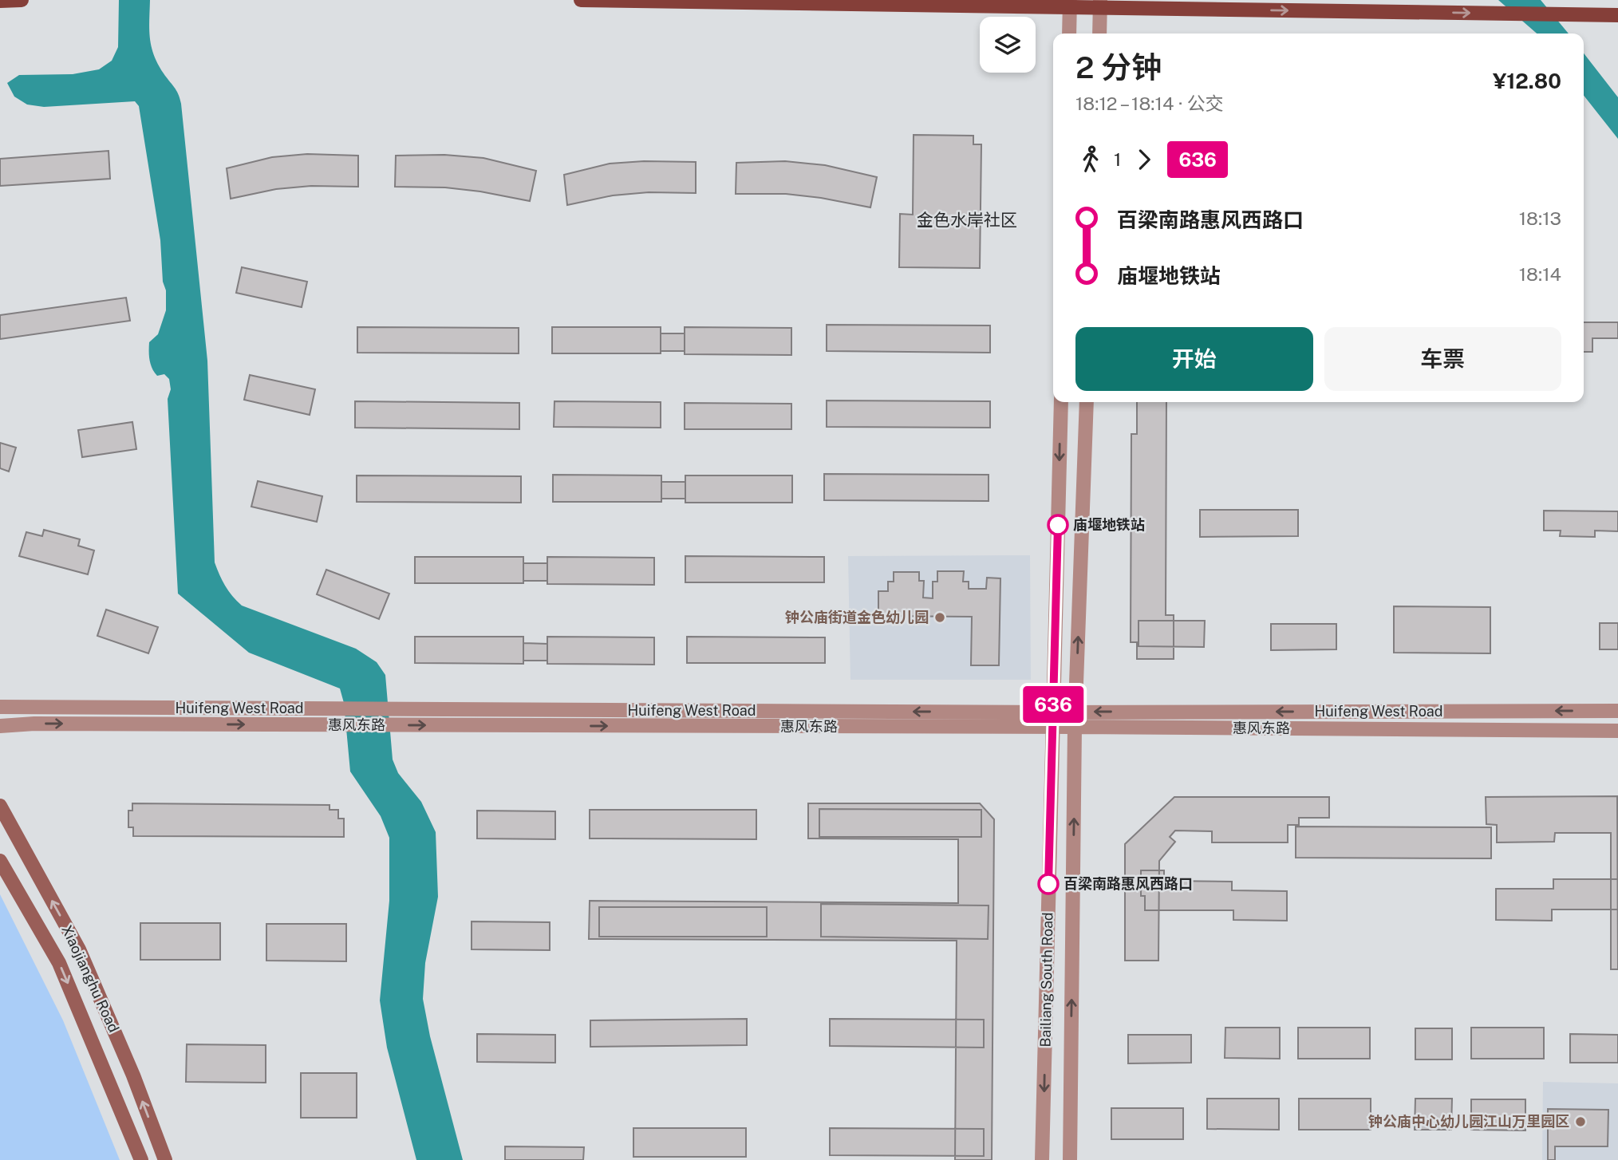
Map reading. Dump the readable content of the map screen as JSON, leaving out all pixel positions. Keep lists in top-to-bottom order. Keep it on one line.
{"streets":{"main road":["Xiaojianghu Road"],"street":["Huifeng West Road","惠风东路","Bailiang South Road"]},"crossings":[["Huifeng West Road","Bailiang South Road"],["惠风东路","Bailiang South Road"]],"one_way":["Huifeng West Road","惠风东路"],"districts":["金色水岸社区"],"places":["庙堰地铁站","钟公庙街道金色幼儿园","百梁南路惠风西路口","钟公庙中心幼儿园江山万里园区"],"lines":["bus line 636"],"page":{"on_map":"636","heading":["2 分钟","18:12 – 18:14 · 公交","¥12.80"],"legs":["1","636"],"list":[{"name":"百梁南路惠风西路口","value":"18:13"},{"name":"庙堰地铁站","value":"18:14"}],"buttons":["开始","车票"]}}
